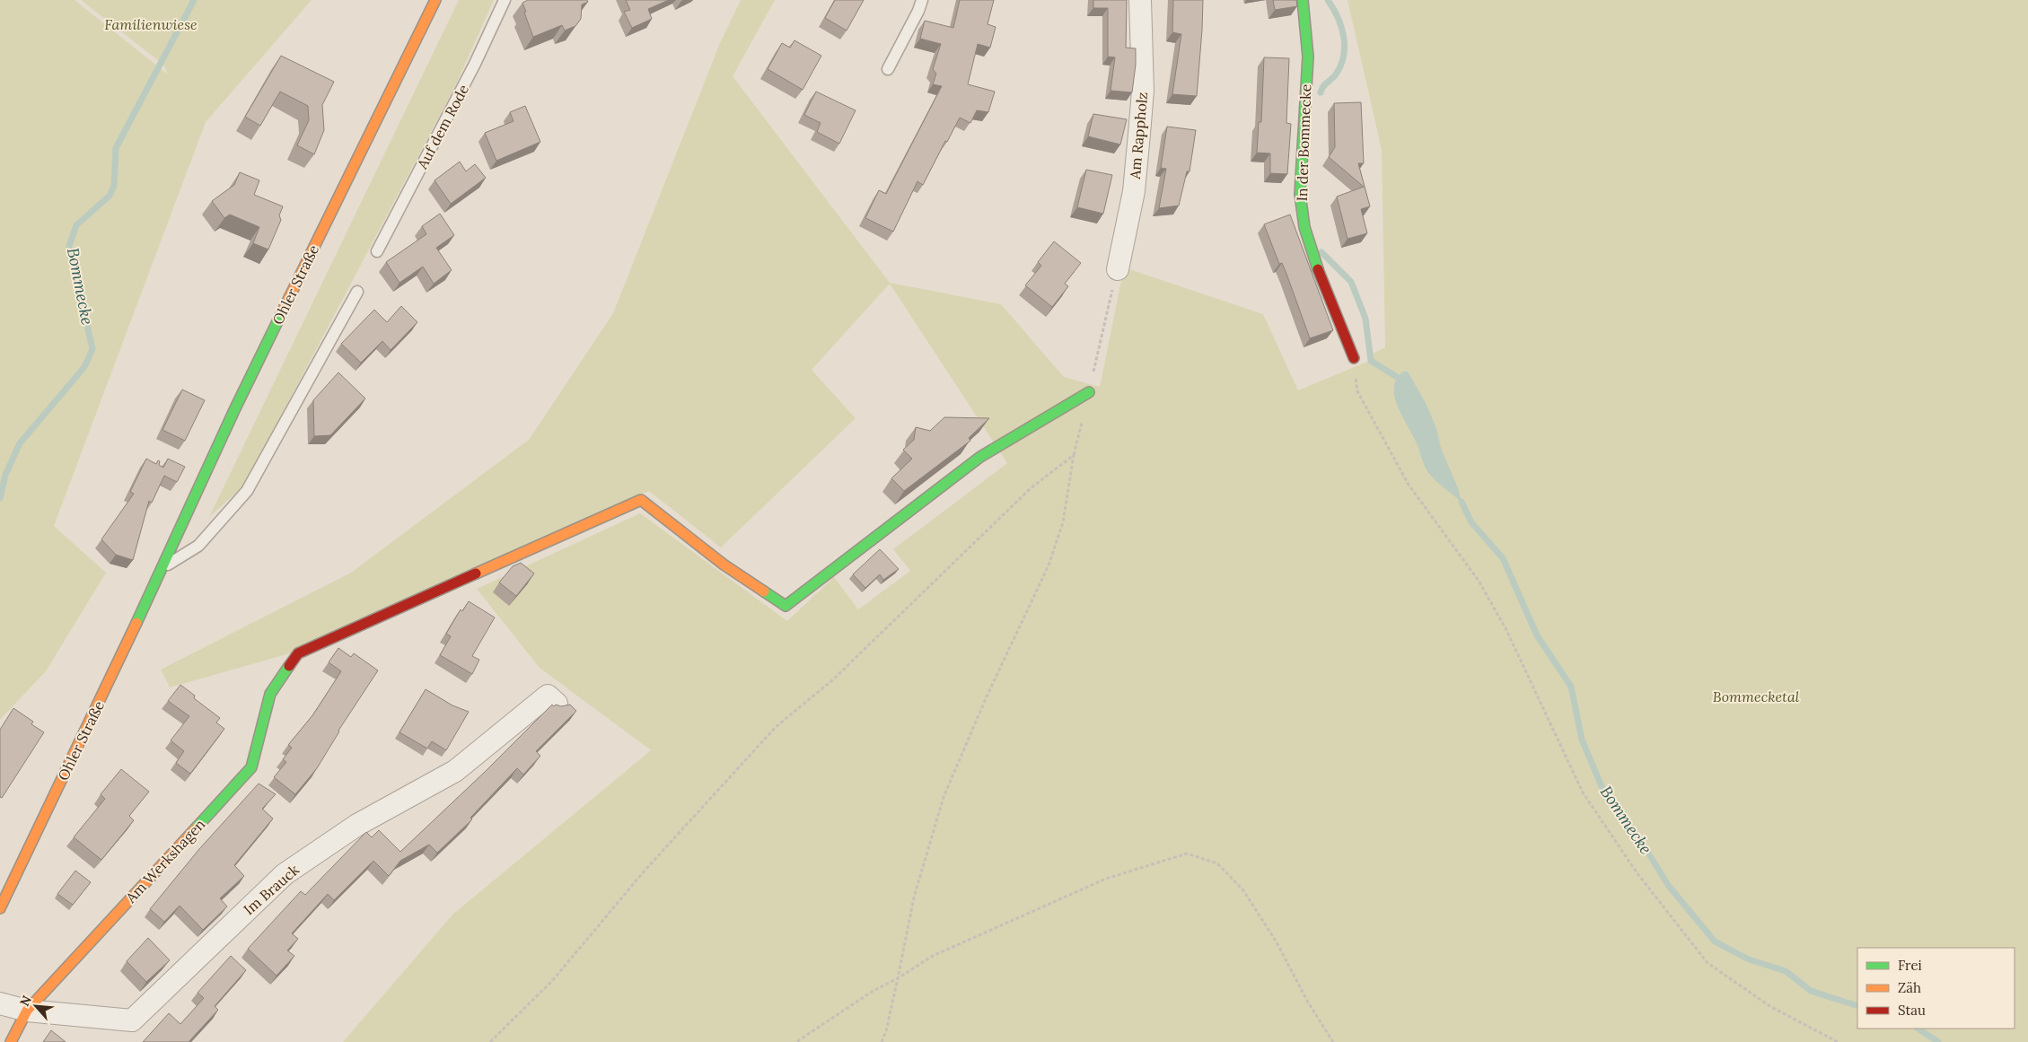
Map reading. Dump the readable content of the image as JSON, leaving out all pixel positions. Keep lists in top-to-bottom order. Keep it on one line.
{"streets":{"street":["Am Rappholz","In der Bommecke","Ohler Straße","Am Werkshagen","Im Brauck"],"lane":["Auf dem Rode"]},"crossings":[["Am Werkshagen","Im Brauck"]],"water":["Bommecke"],"parks":["Familienwiese","Bommecketal"],"legend":["Frei","Zäh","Stau"],"north":"top left"}
